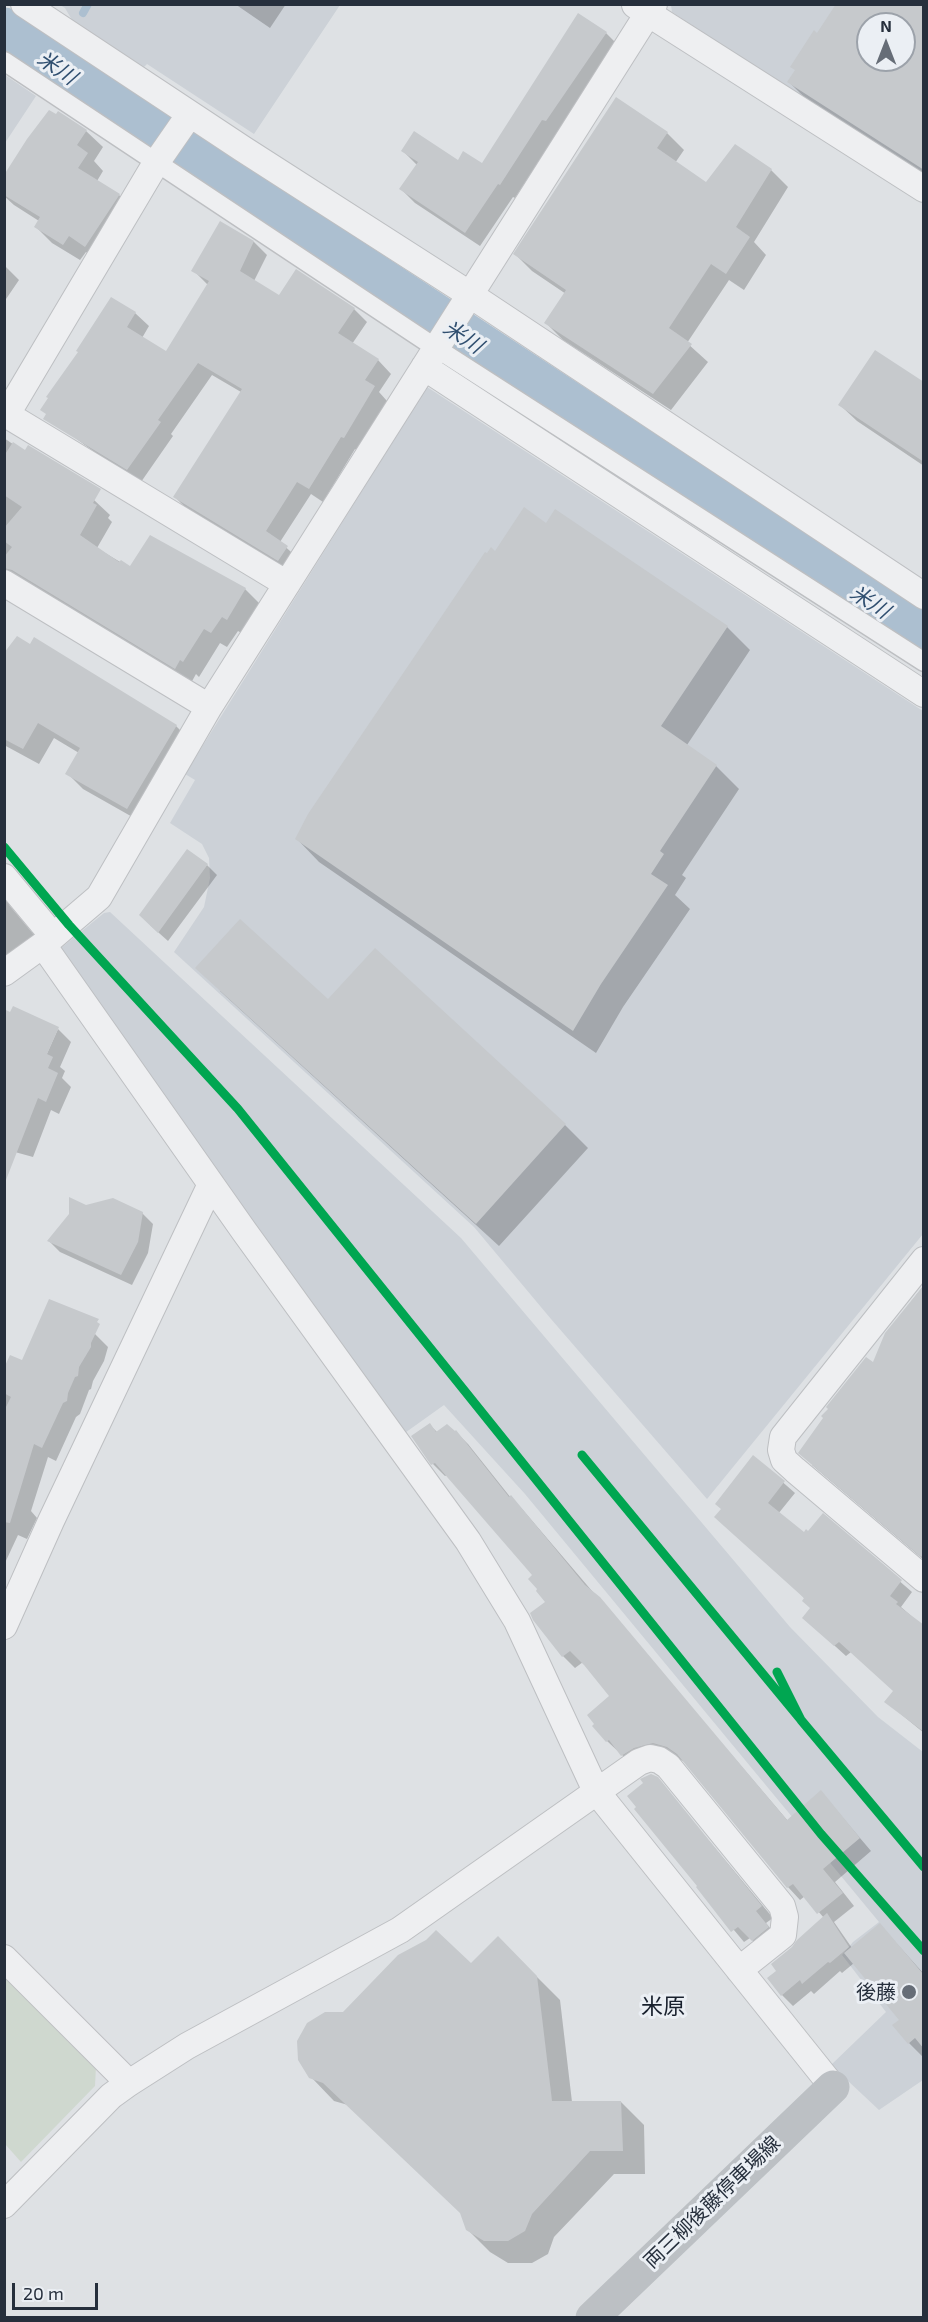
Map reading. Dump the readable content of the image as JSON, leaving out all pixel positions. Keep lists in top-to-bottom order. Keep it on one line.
{"streets":{"main road":["両三柳後藤停車場線"]},"districts":["米原"],"water":["米川"],"places":["後藤"],"scale_bar":"20 m","north":"top"}
